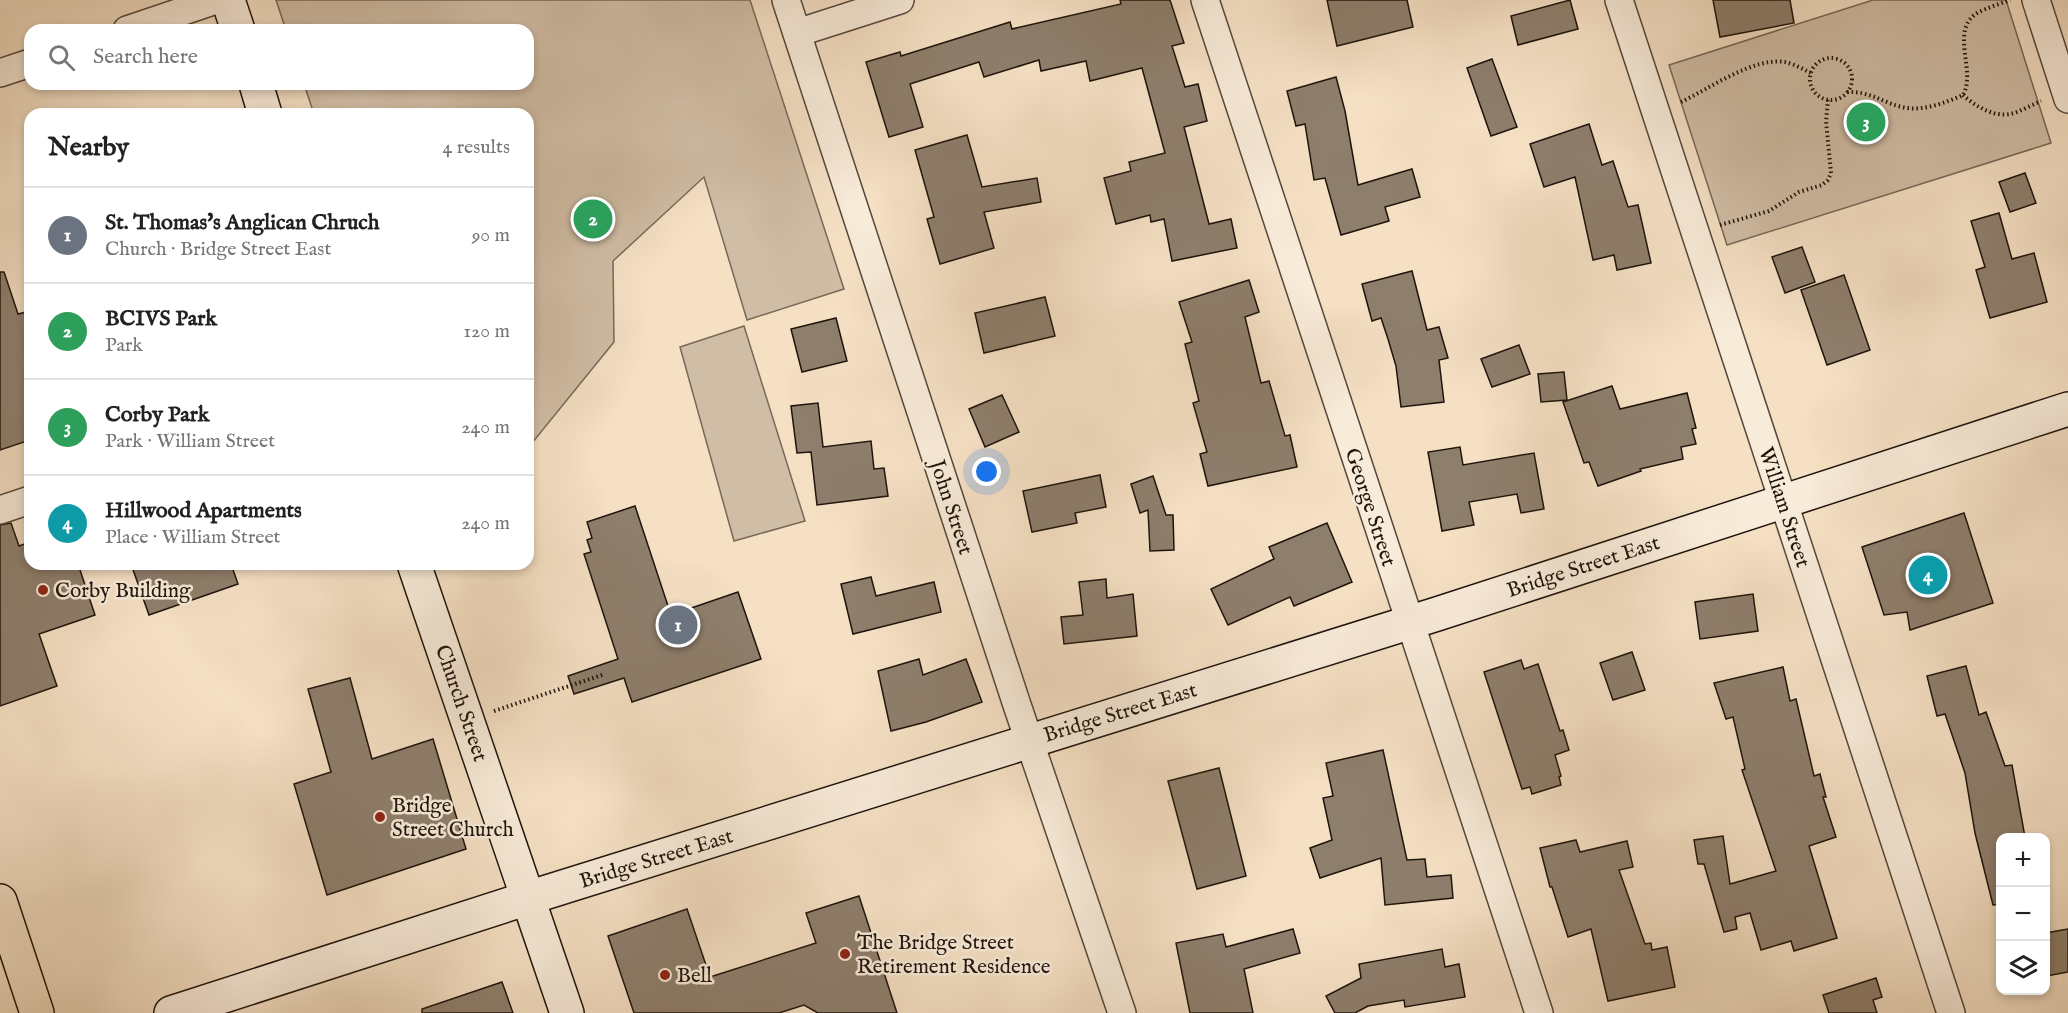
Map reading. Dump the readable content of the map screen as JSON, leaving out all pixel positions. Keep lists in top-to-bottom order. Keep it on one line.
{"streets":{"street":["John Street","George Street","William Street","Bridge Street East","Church Street"]},"crossings":[["John Street","Bridge Street East"],["George Street","Bridge Street East"],["William Street","Bridge Street East"],["Bridge Street East","Church Street"]],"places":["Corby Building","Bridge Street Church","The Bridge Street Retirement Residence","Bell"],"page":{"search":"Search here","pins":["3","2","4","1"],"heading":["Nearby","4 results"],"list":[{"mark":"1","name":"St. Thomas's Anglican Chruch","note":"Church · Bridge Street East","value":"90 m"},{"mark":"2","name":"BCIVS Park","note":"Park","value":"120 m"},{"mark":"3","name":"Corby Park","note":"Park · William Street","value":"240 m"},{"mark":"4","name":"Hillwood Apartments","note":"Place · William Street","value":"240 m"}],"map_buttons":["+","−"]}}
